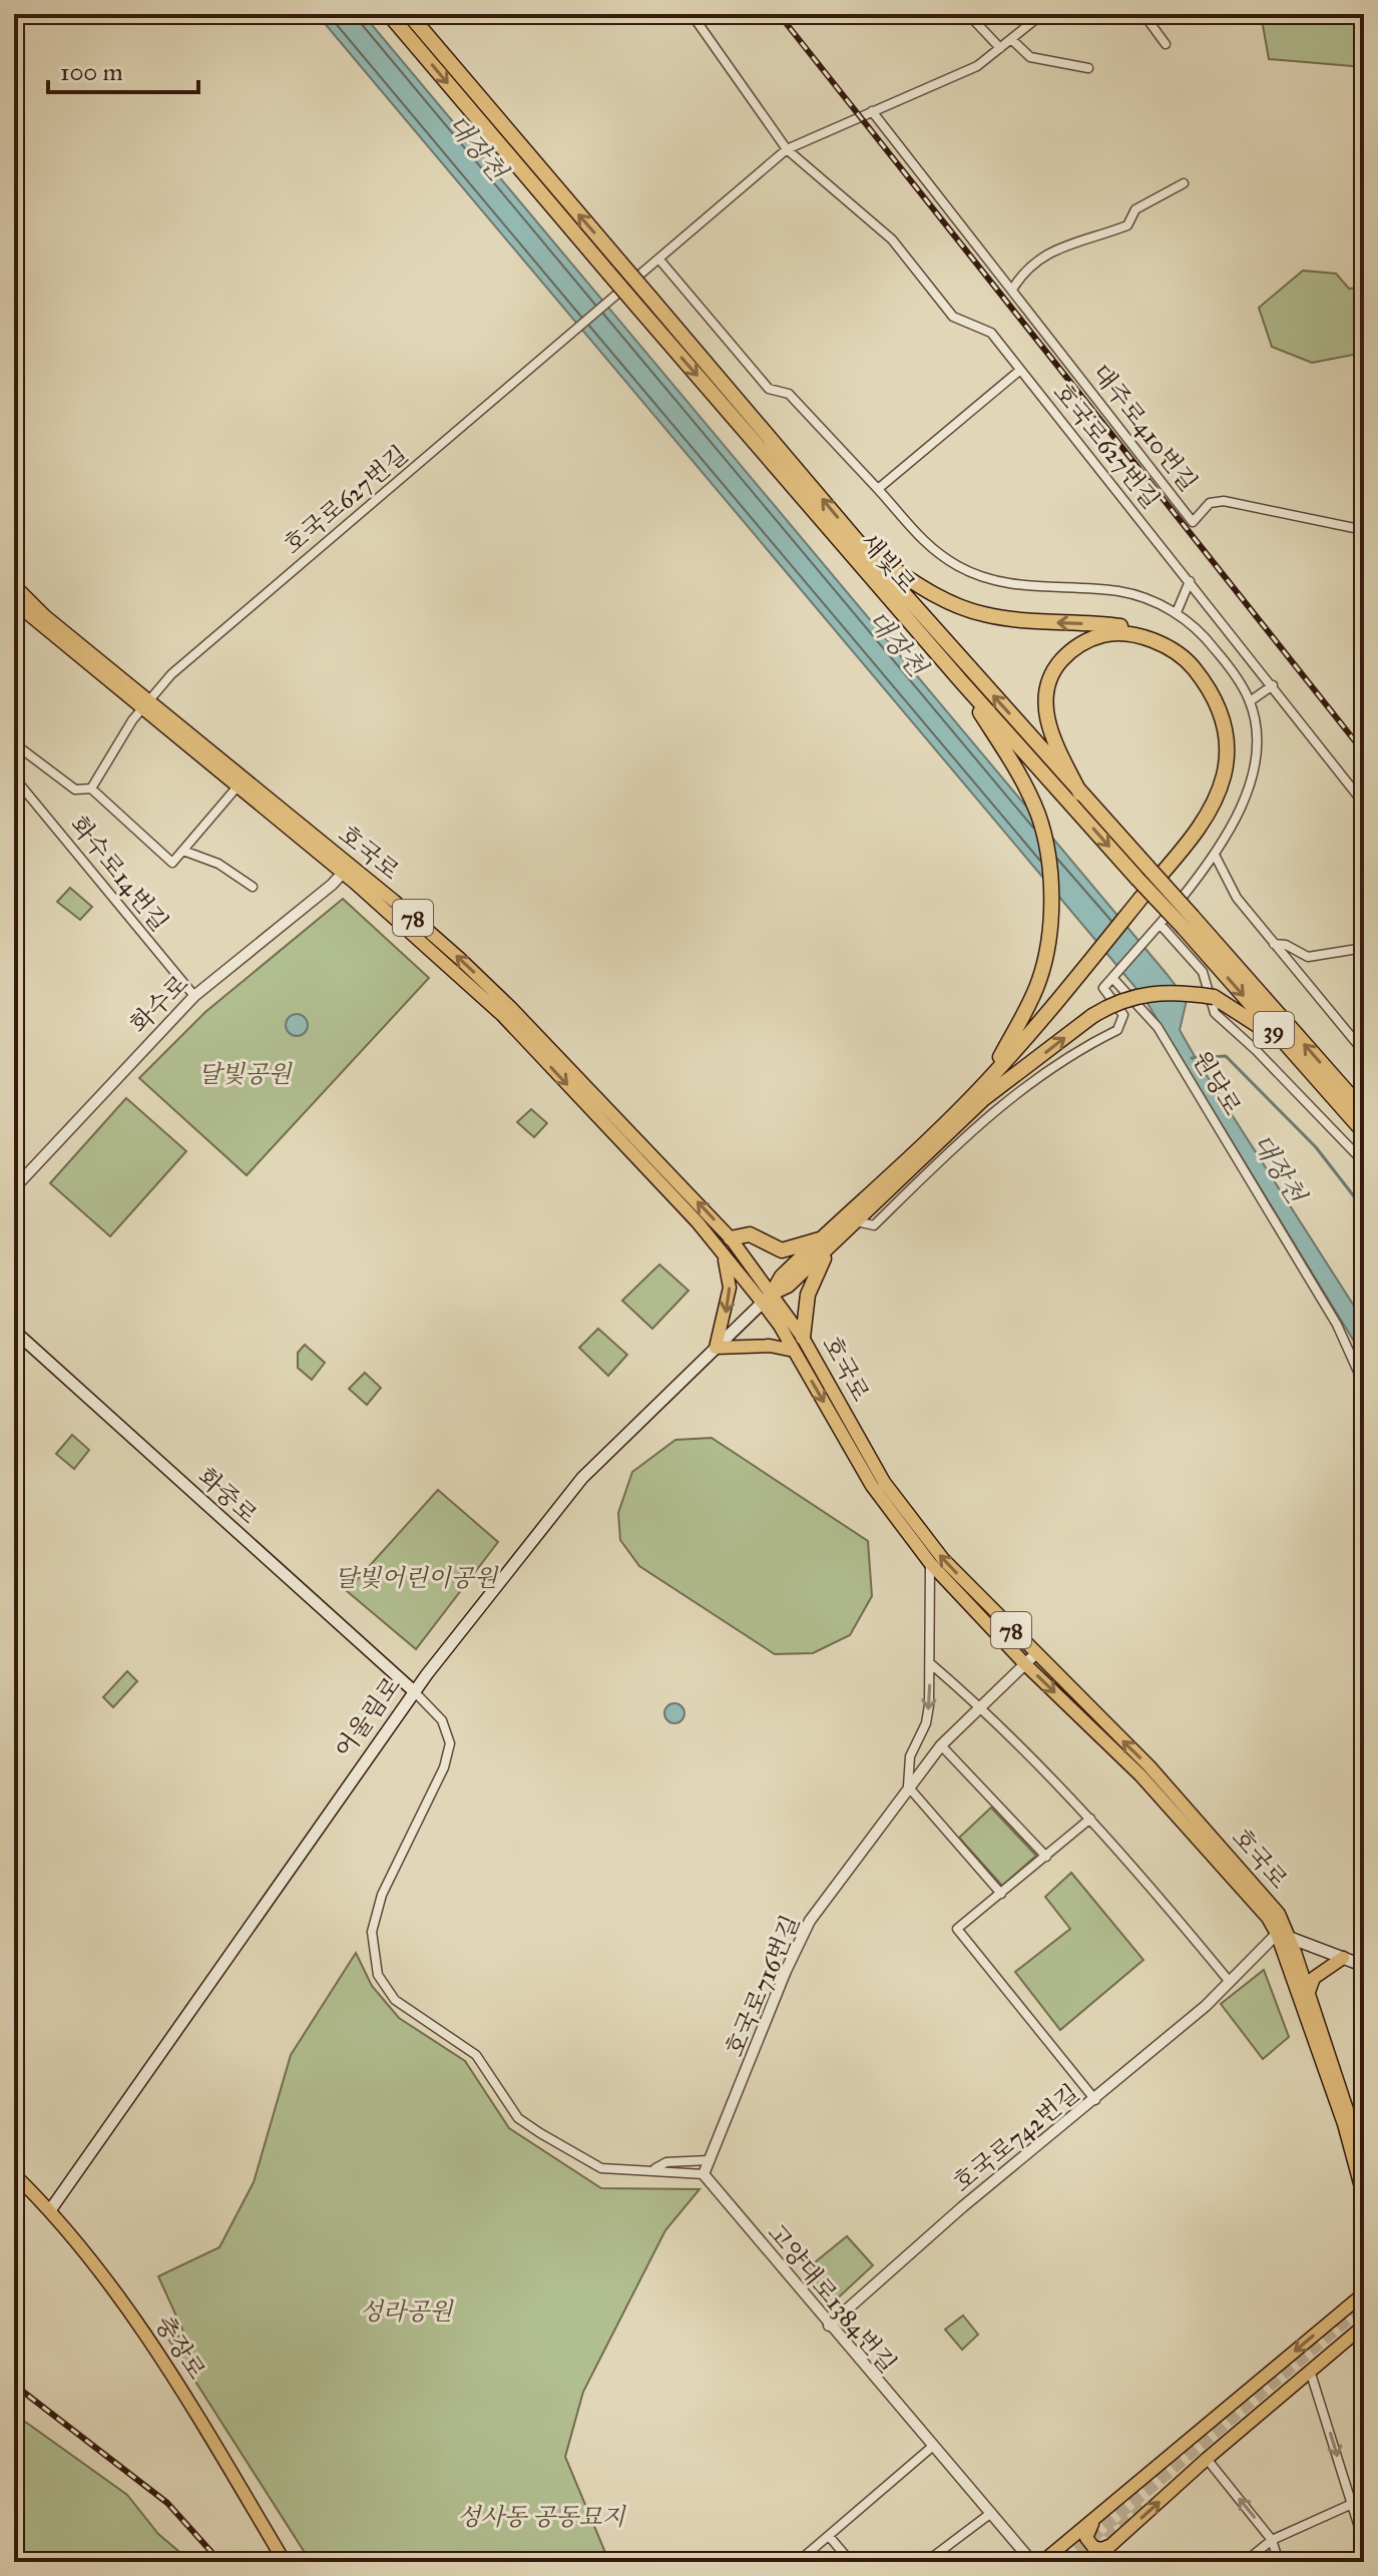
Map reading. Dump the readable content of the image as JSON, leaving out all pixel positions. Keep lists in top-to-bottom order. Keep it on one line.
{"streets":{"highway":["새빛로","39"],"main road":["호국로","78","화중로","어울림로","충장로"],"street":["대주로410번길","호국로627번길","화수로14번길","화수로","원당로","호국로716번길","호국로742번길","고양대로1384번길"]},"crossings":[["호국로627번길","호국로"],["호국로","화수로"],["호국로","어울림로"],["호국로","호국로716번길"],["호국로","호국로742번길"],["화수로14번길","화수로"],["화중로","어울림로"],["어울림로","충장로"],["호국로716번길","고양대로1384번길"],["호국로742번길","고양대로1384번길"]],"water":["대장천"],"parks":["달빛공원","달빛어린이공원","성라공원","성사동 공동묘지"],"scale_bar":"100 m"}
